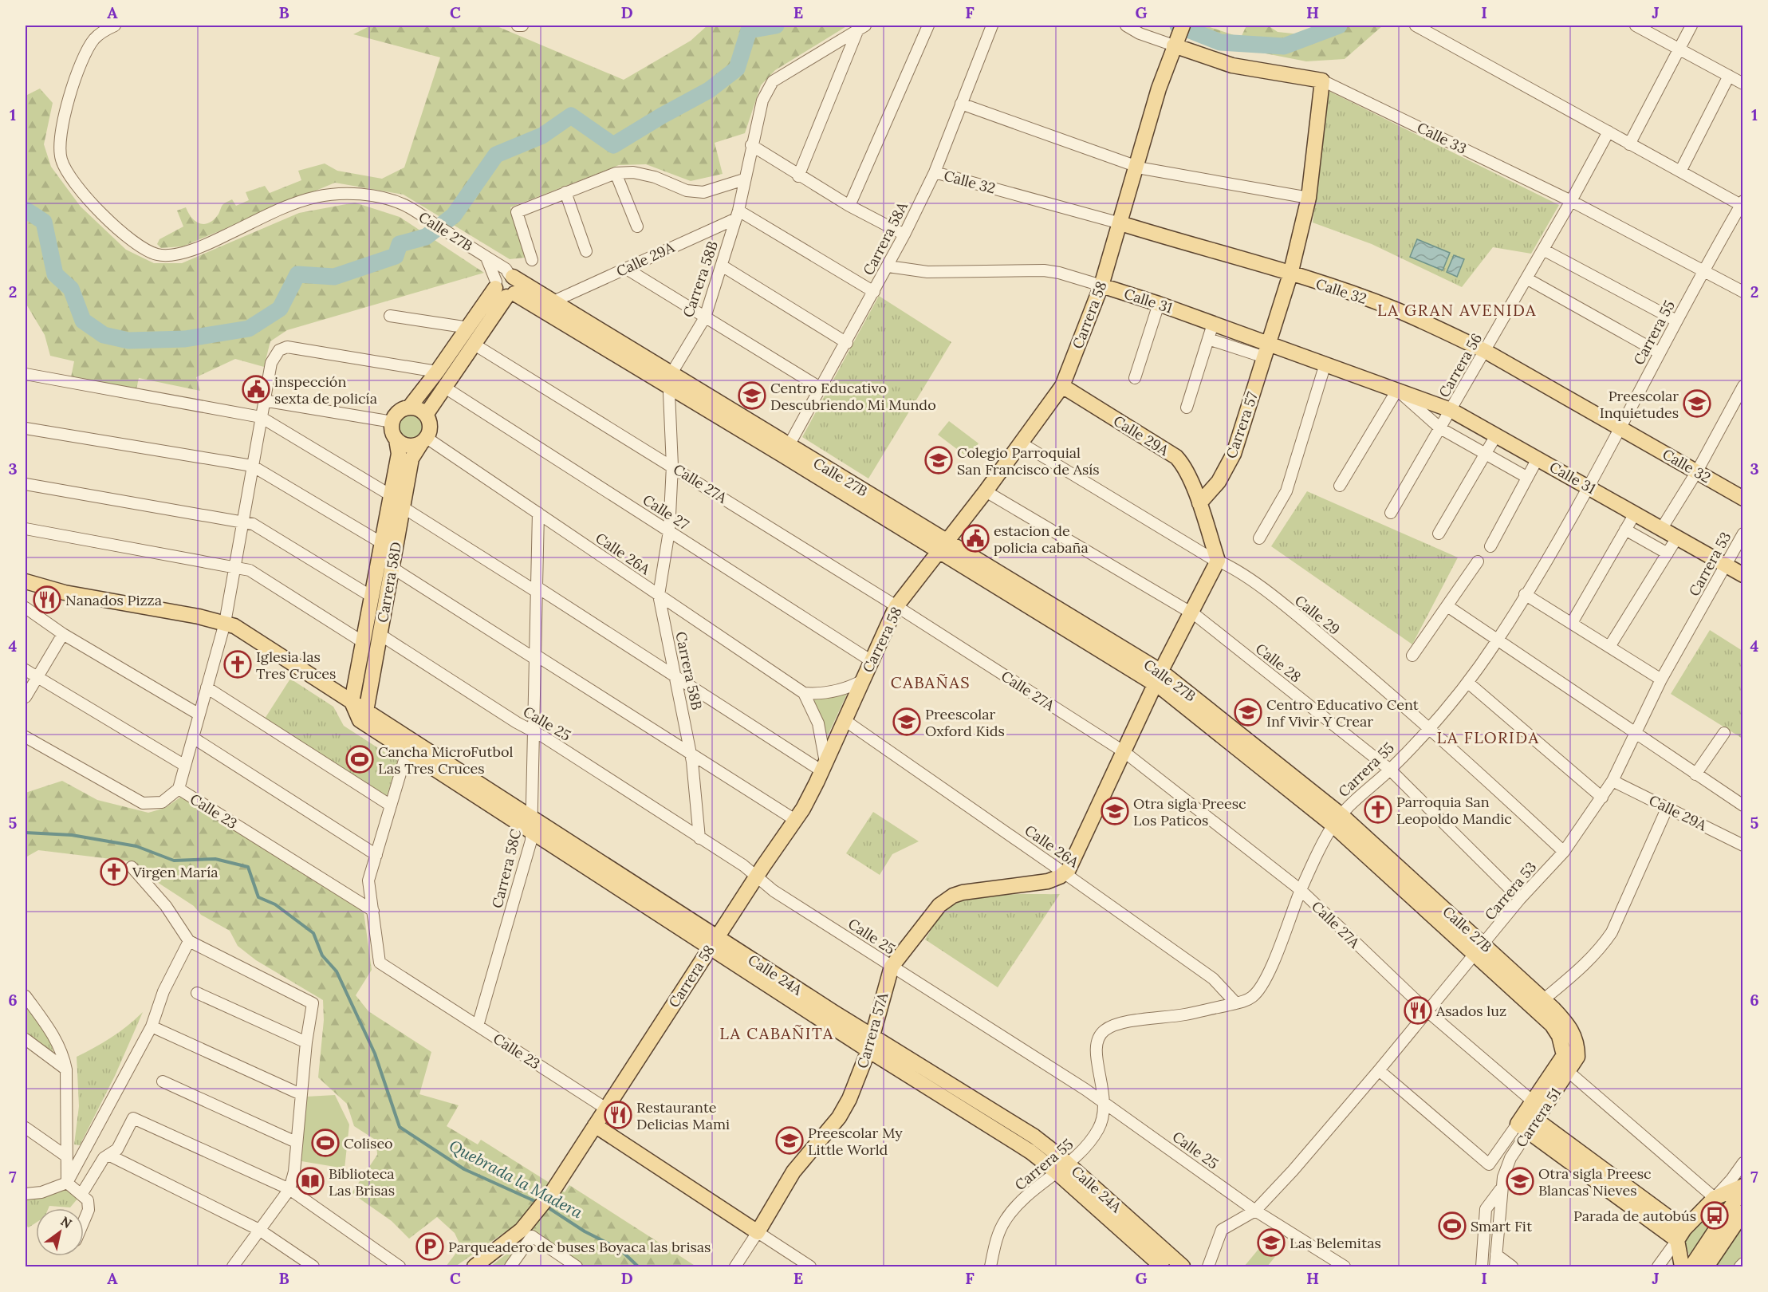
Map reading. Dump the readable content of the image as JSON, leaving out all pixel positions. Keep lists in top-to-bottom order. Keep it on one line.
{"streets":{"main road":["Calle 33","Calle 32","Calle 27B","Calle 29A","Calle 31","Carrera 58","Carrera 57","Calle 27A","Carrera 58D","Calle 24A","Carrera 57A","Carrera 51"],"street":["Carrera 58A","Carrera 58B","Carrera 55","Carrera 56","Calle 27","Calle 26A","Carrera 53","Calle 29","Calle 28","Calle 25","Calle 23","Carrera 58C"]},"crossings":[["Calle 33","Carrera 58"],["Calle 33","Carrera 55"],["Calle 33","Carrera 56"],["Calle 33","Carrera 57"],["Calle 32","Carrera 58A"],["Calle 32","Carrera 58"],["Calle 32","Carrera 55"],["Calle 32","Carrera 56"],["Calle 32","Carrera 57"],["Calle 27B","Carrera 58A"],["Calle 27B","Calle 29A"],["Calle 27B","Carrera 58B"],["Calle 27B","Carrera 58"],["Calle 27B","Carrera 55"],["Calle 27B","Carrera 53"],["Calle 27B","Carrera 51"],["Carrera 58A","Calle 31"],["Calle 29A","Carrera 58B"],["Calle 29A","Carrera 58"],["Calle 29A","Carrera 57"],["Calle 29A","Carrera 53"],["Carrera 58B","Calle 27A"],["Carrera 58B","Calle 27"],["Carrera 58B","Calle 26A"],["Carrera 58B","Calle 25"],["Calle 31","Carrera 58"],["Calle 31","Carrera 55"],["Calle 31","Carrera 56"],["Calle 31","Carrera 57"],["Calle 31","Carrera 53"],["Carrera 58","Calle 27A"],["Carrera 58","Calle 27"],["Carrera 58","Calle 26A"],["Carrera 58","Calle 29"],["Carrera 58","Calle 28"],["Carrera 58","Calle 25"],["Carrera 58","Calle 23"],["Carrera 58","Calle 24A"],["Carrera 55","Calle 27A"],["Carrera 55","Calle 26A"],["Carrera 55","Calle 29"],["Carrera 55","Calle 28"],["Carrera 55","Calle 25"],["Carrera 55","Calle 24A"],["Calle 27A","Carrera 53"],["Calle 27A","Carrera 51"],["Calle 26A","Carrera 58D"],["Calle 26A","Carrera 58C"],["Calle 26A","Carrera 57A"],["Carrera 53","Calle 29"],["Carrera 53","Calle 28"],["Carrera 53","Calle 25"],["Carrera 53","Carrera 51"],["Carrera 58D","Calle 25"],["Carrera 58D","Calle 24A"],["Calle 25","Carrera 58C"],["Calle 25","Carrera 57A"],["Calle 23","Carrera 58C"],["Carrera 58C","Calle 24A"],["Calle 24A","Carrera 57A"]],"districts":["LA GRAN AVENIDA","CABAÑAS","LA FLORIDA","LA CABAÑITA"],"water":["Quebrada la Madera"],"places":{"public building":["inspección sexta de policía","estacion de policia cabaña"],"school or university":["Centro Educativo Descubriendo Mi Mundo","Preescolar Inquietudes","Colegio Parroquial San Francisco de Asís","Centro Educativo Cent Inf Vivir Y Crear","Preescolar Oxford Kids","Otra sigla Preesc Los Paticos","Preescolar My Little World","Otra sigla Preesc Blancas Nieves","Las Belemitas"],"restaurant":["Nanados Pizza","Asados luz","Restaurante Delicias Mami"],"church":["Iglesia las Tres Cruces","Parroquia San Leopoldo Mandic","Virgen María"],"sports":["Cancha MicroFutbol Las Tres Cruces","Coliseo","Smart Fit"],"library":["Biblioteca Las Brisas"],"bus stop":["Parada de autobús"],"parking":["Parqueadero de buses Boyaca las brisas"]},"north":"top right","grid":{"columns":["A","B","C","D","E","F","G","H","I","J"],"rows":["1","2","3","4","5","6","7"]}}
